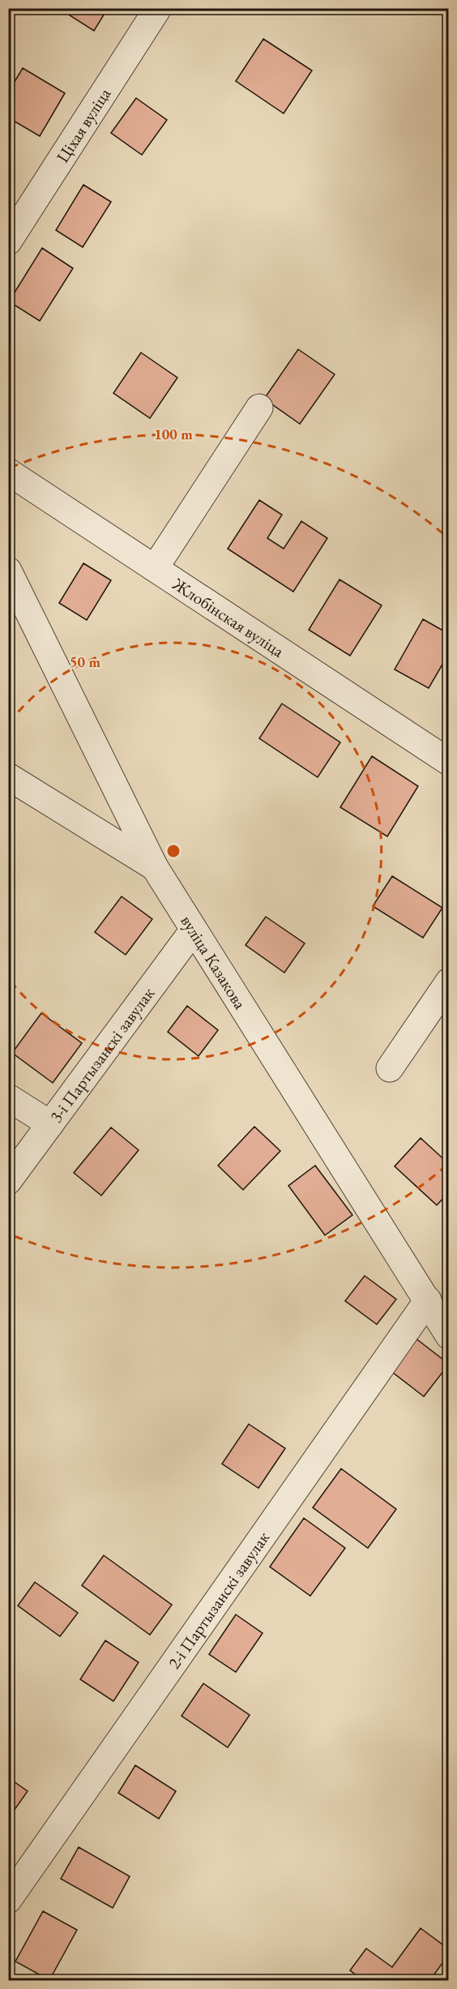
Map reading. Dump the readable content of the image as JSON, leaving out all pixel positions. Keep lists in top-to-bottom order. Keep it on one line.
{"streets":{"street":["Ціхая вуліца","Жлобінская вуліца","вуліца Казакова","3-і Партызанскі завулак","2-і Партызанскі завулак"]},"crossings":[["вуліца Казакова","3-і Партызанскі завулак"],["вуліца Казакова","2-і Партызанскі завулак"]],"rings":["100 m","50 m"]}
